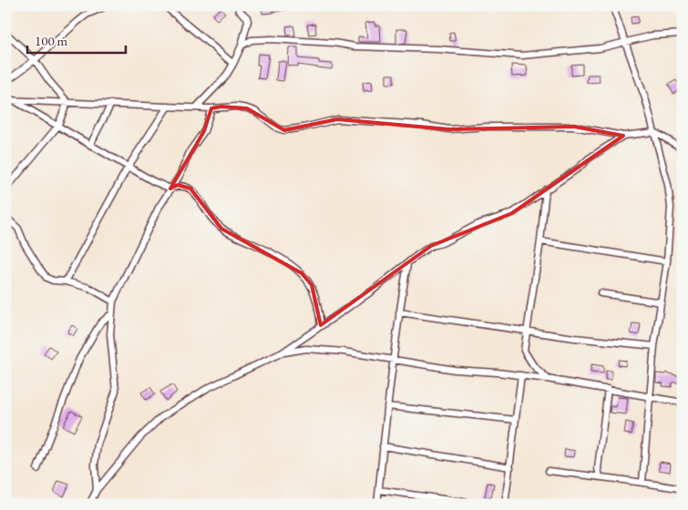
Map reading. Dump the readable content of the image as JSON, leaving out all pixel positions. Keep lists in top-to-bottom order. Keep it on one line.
{"scale_bar":"100 m"}
